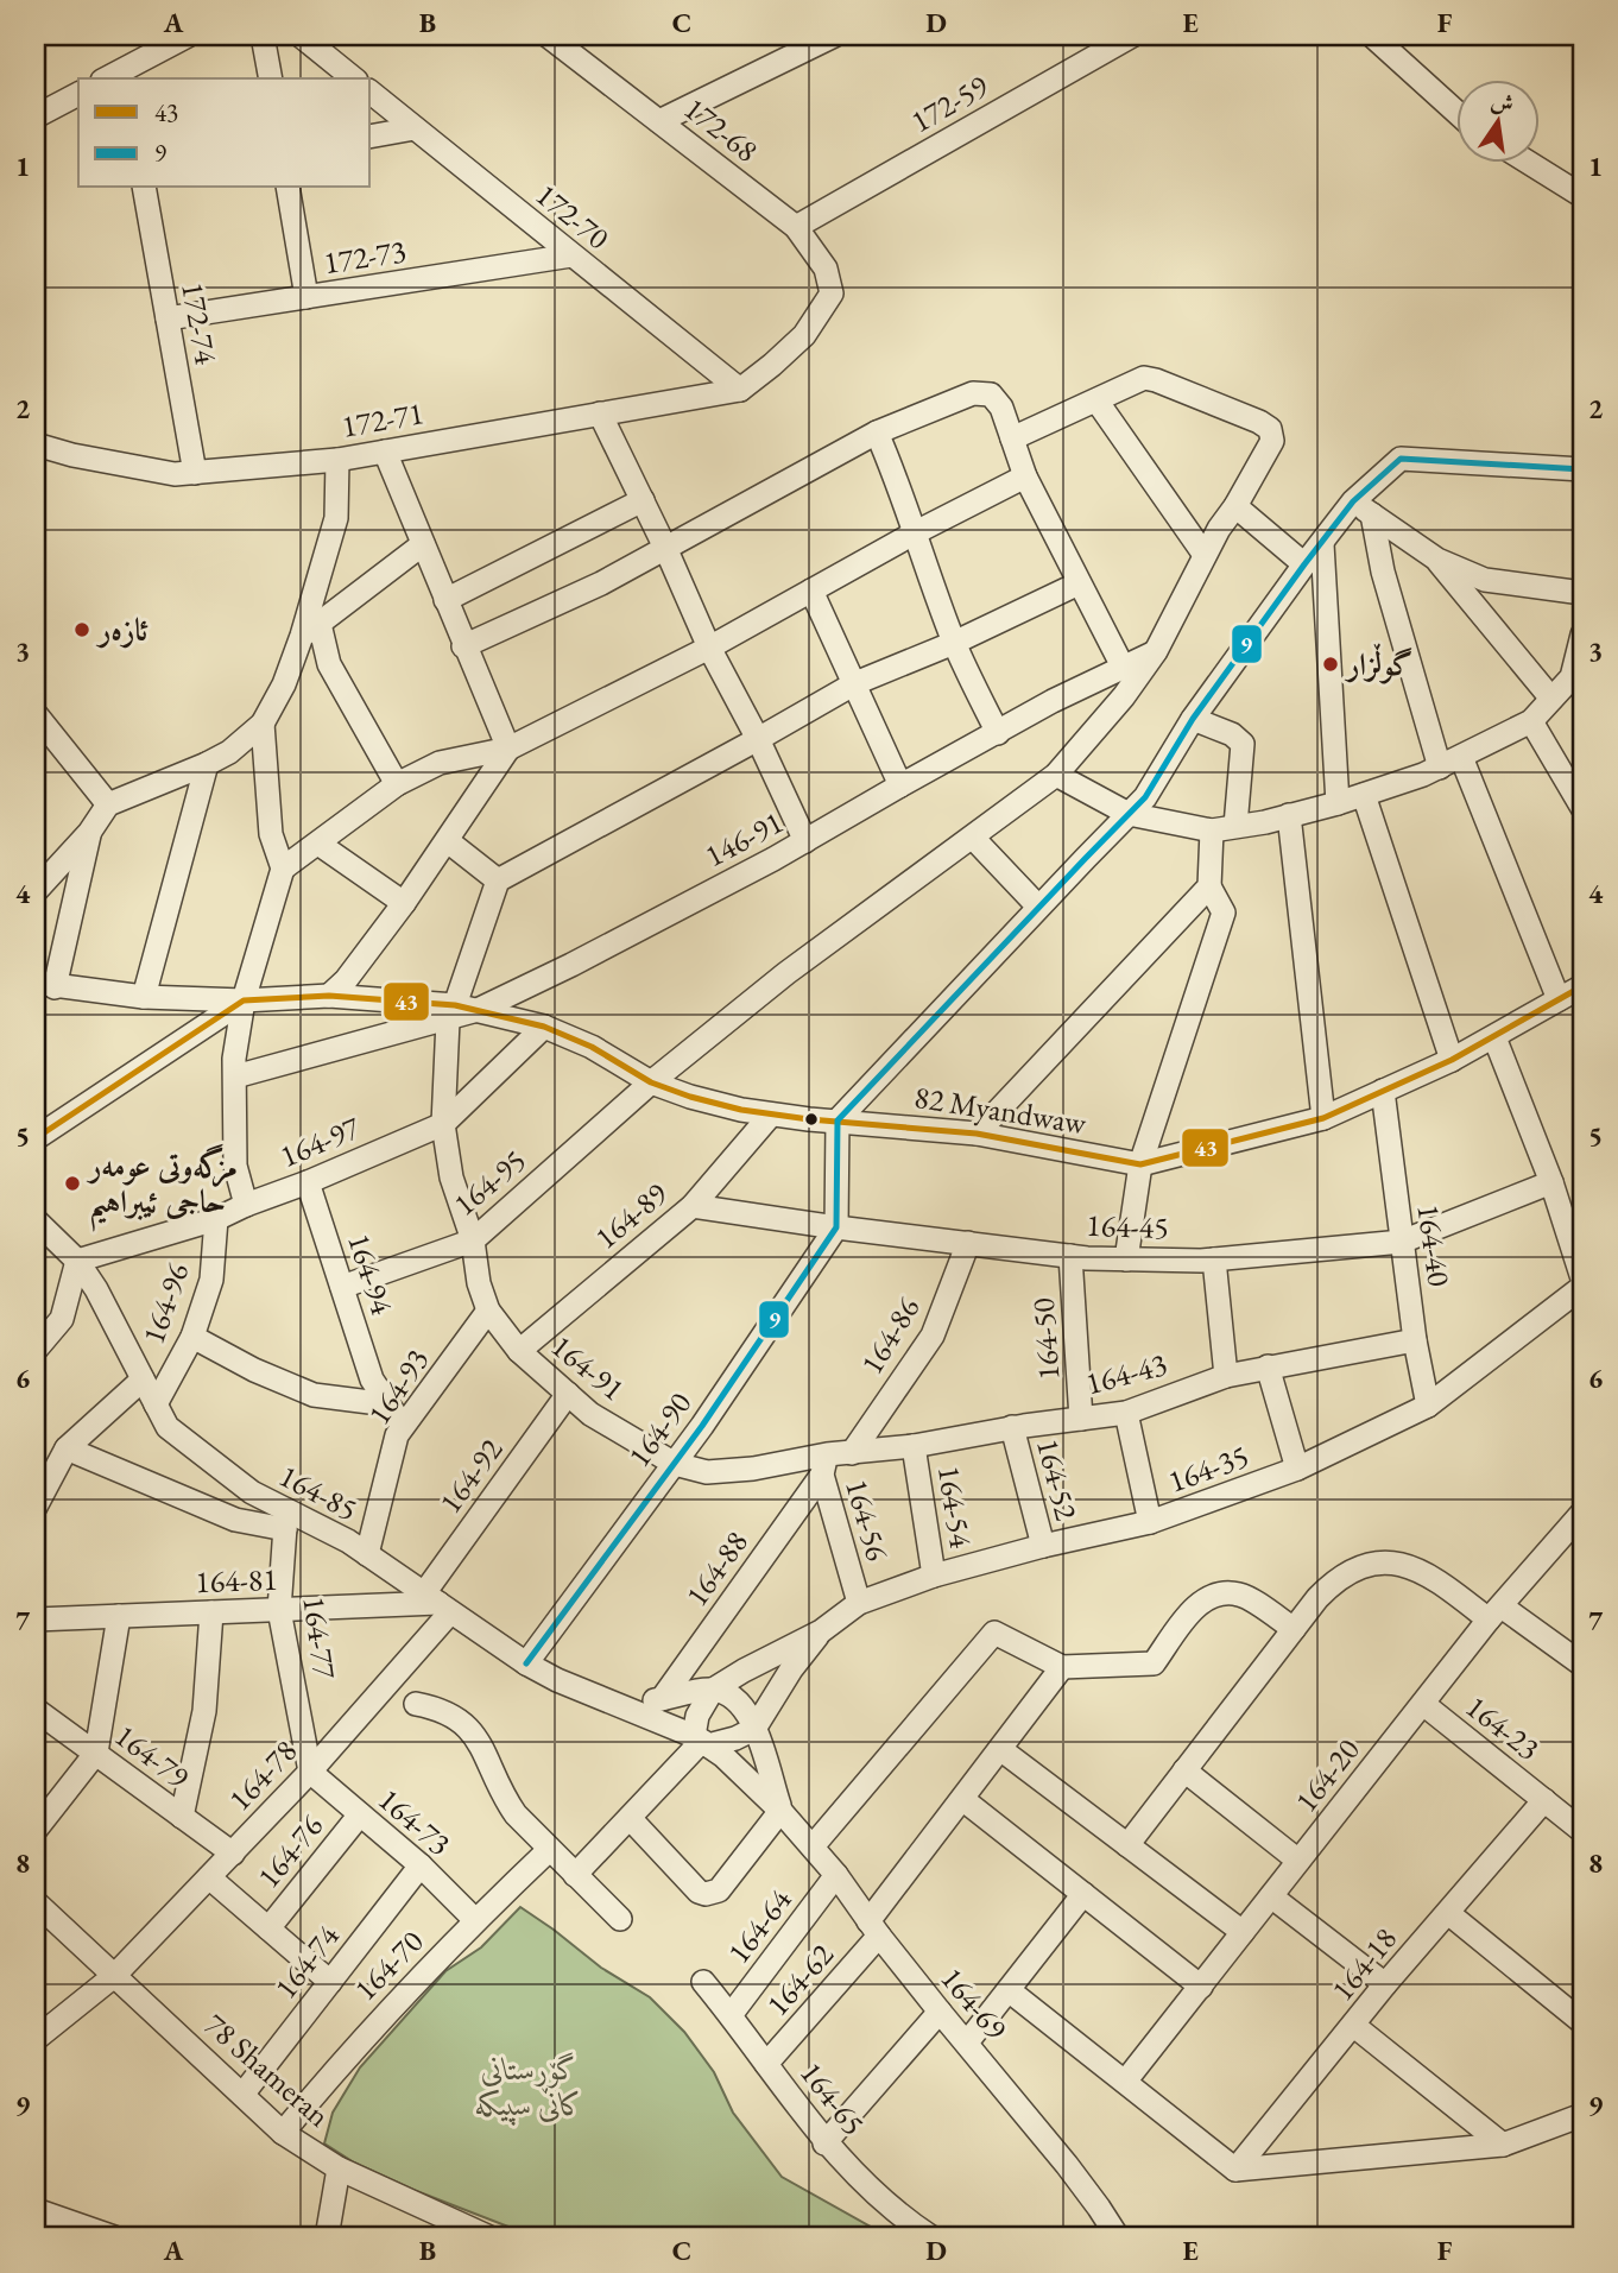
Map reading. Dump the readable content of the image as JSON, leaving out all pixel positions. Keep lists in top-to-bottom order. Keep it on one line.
{"streets":{"street":["172-59","172-68","172-70","172-73","172-74","172-71","146-91","82 Myandwaw","164-97","164-95","164-89","164-45","164-40","164-94","164-96","164-86","164-50","164-91","164-43","164-93","164-90","164-35","164-92","164-52","164-85","164-54","164-56","164-88","164-81","164-77","164-23","164-79","164-78","164-20","164-73","164-76","164-64","164-74","164-18","164-70","164-62","164-69","78 Shameran","164-65"]},"crossings":[["172-59","172-68"],["172-68","172-70"],["172-68","172-71"],["172-70","172-73"],["172-70","172-71"],["172-73","172-74"],["172-74","172-71"],["146-91","82 Myandwaw"],["146-91","164-95"],["82 Myandwaw","164-95"],["82 Myandwaw","164-89"],["82 Myandwaw","164-40"],["164-97","164-94"],["164-97","164-96"],["164-97","164-91"],["164-97","164-85"],["164-95","164-94"],["164-95","164-91"],["164-89","164-45"],["164-89","164-91"],["164-45","164-40"],["164-45","164-86"],["164-45","164-50"],["164-45","164-90"],["164-40","164-43"],["164-40","164-35"],["164-94","164-93"],["164-96","164-93"],["164-96","164-85"],["164-86","164-91"],["164-86","164-43"],["164-50","164-43"],["164-91","164-43"],["164-91","164-93"],["164-91","164-90"],["164-91","164-92"],["164-91","164-56"],["164-91","164-88"],["164-43","164-52"],["164-43","164-54"],["164-93","164-85"],["164-90","164-85"],["164-35","164-52"],["164-35","164-85"],["164-35","164-54"],["164-35","164-56"],["164-35","164-69"],["164-92","164-85"],["164-92","164-81"],["164-92","164-78"],["164-85","164-88"],["164-85","164-81"],["164-85","164-77"],["164-85","164-78"],["164-85","164-69"],["164-56","164-88"],["164-81","164-77"],["164-81","164-78"],["164-77","164-78"],["164-77","164-73"],["164-23","164-20"],["164-23","164-18"],["164-79","164-78"],["164-78","164-73"],["164-78","78 Shameran"],["164-73","164-76"],["164-73","164-74"],["164-73","164-70"],["164-64","164-69"],["164-64","164-65"],["164-74","78 Shameran"],["164-70","78 Shameran"],["164-62","164-69"],["164-62","164-65"]],"parks":["گۆڕستانی کانی سپیکە"],"places":["ئازەر","گوڵزار","مزگەوتی عومەر حاجی ئیبراهیم"],"lines":["transit line 9","transit line 43"],"legend":["43","9"],"north":"top","grid":{"columns":["A","B","C","D","E","F"],"rows":["1","2","3","4","5","6","7","8","9"]}}
